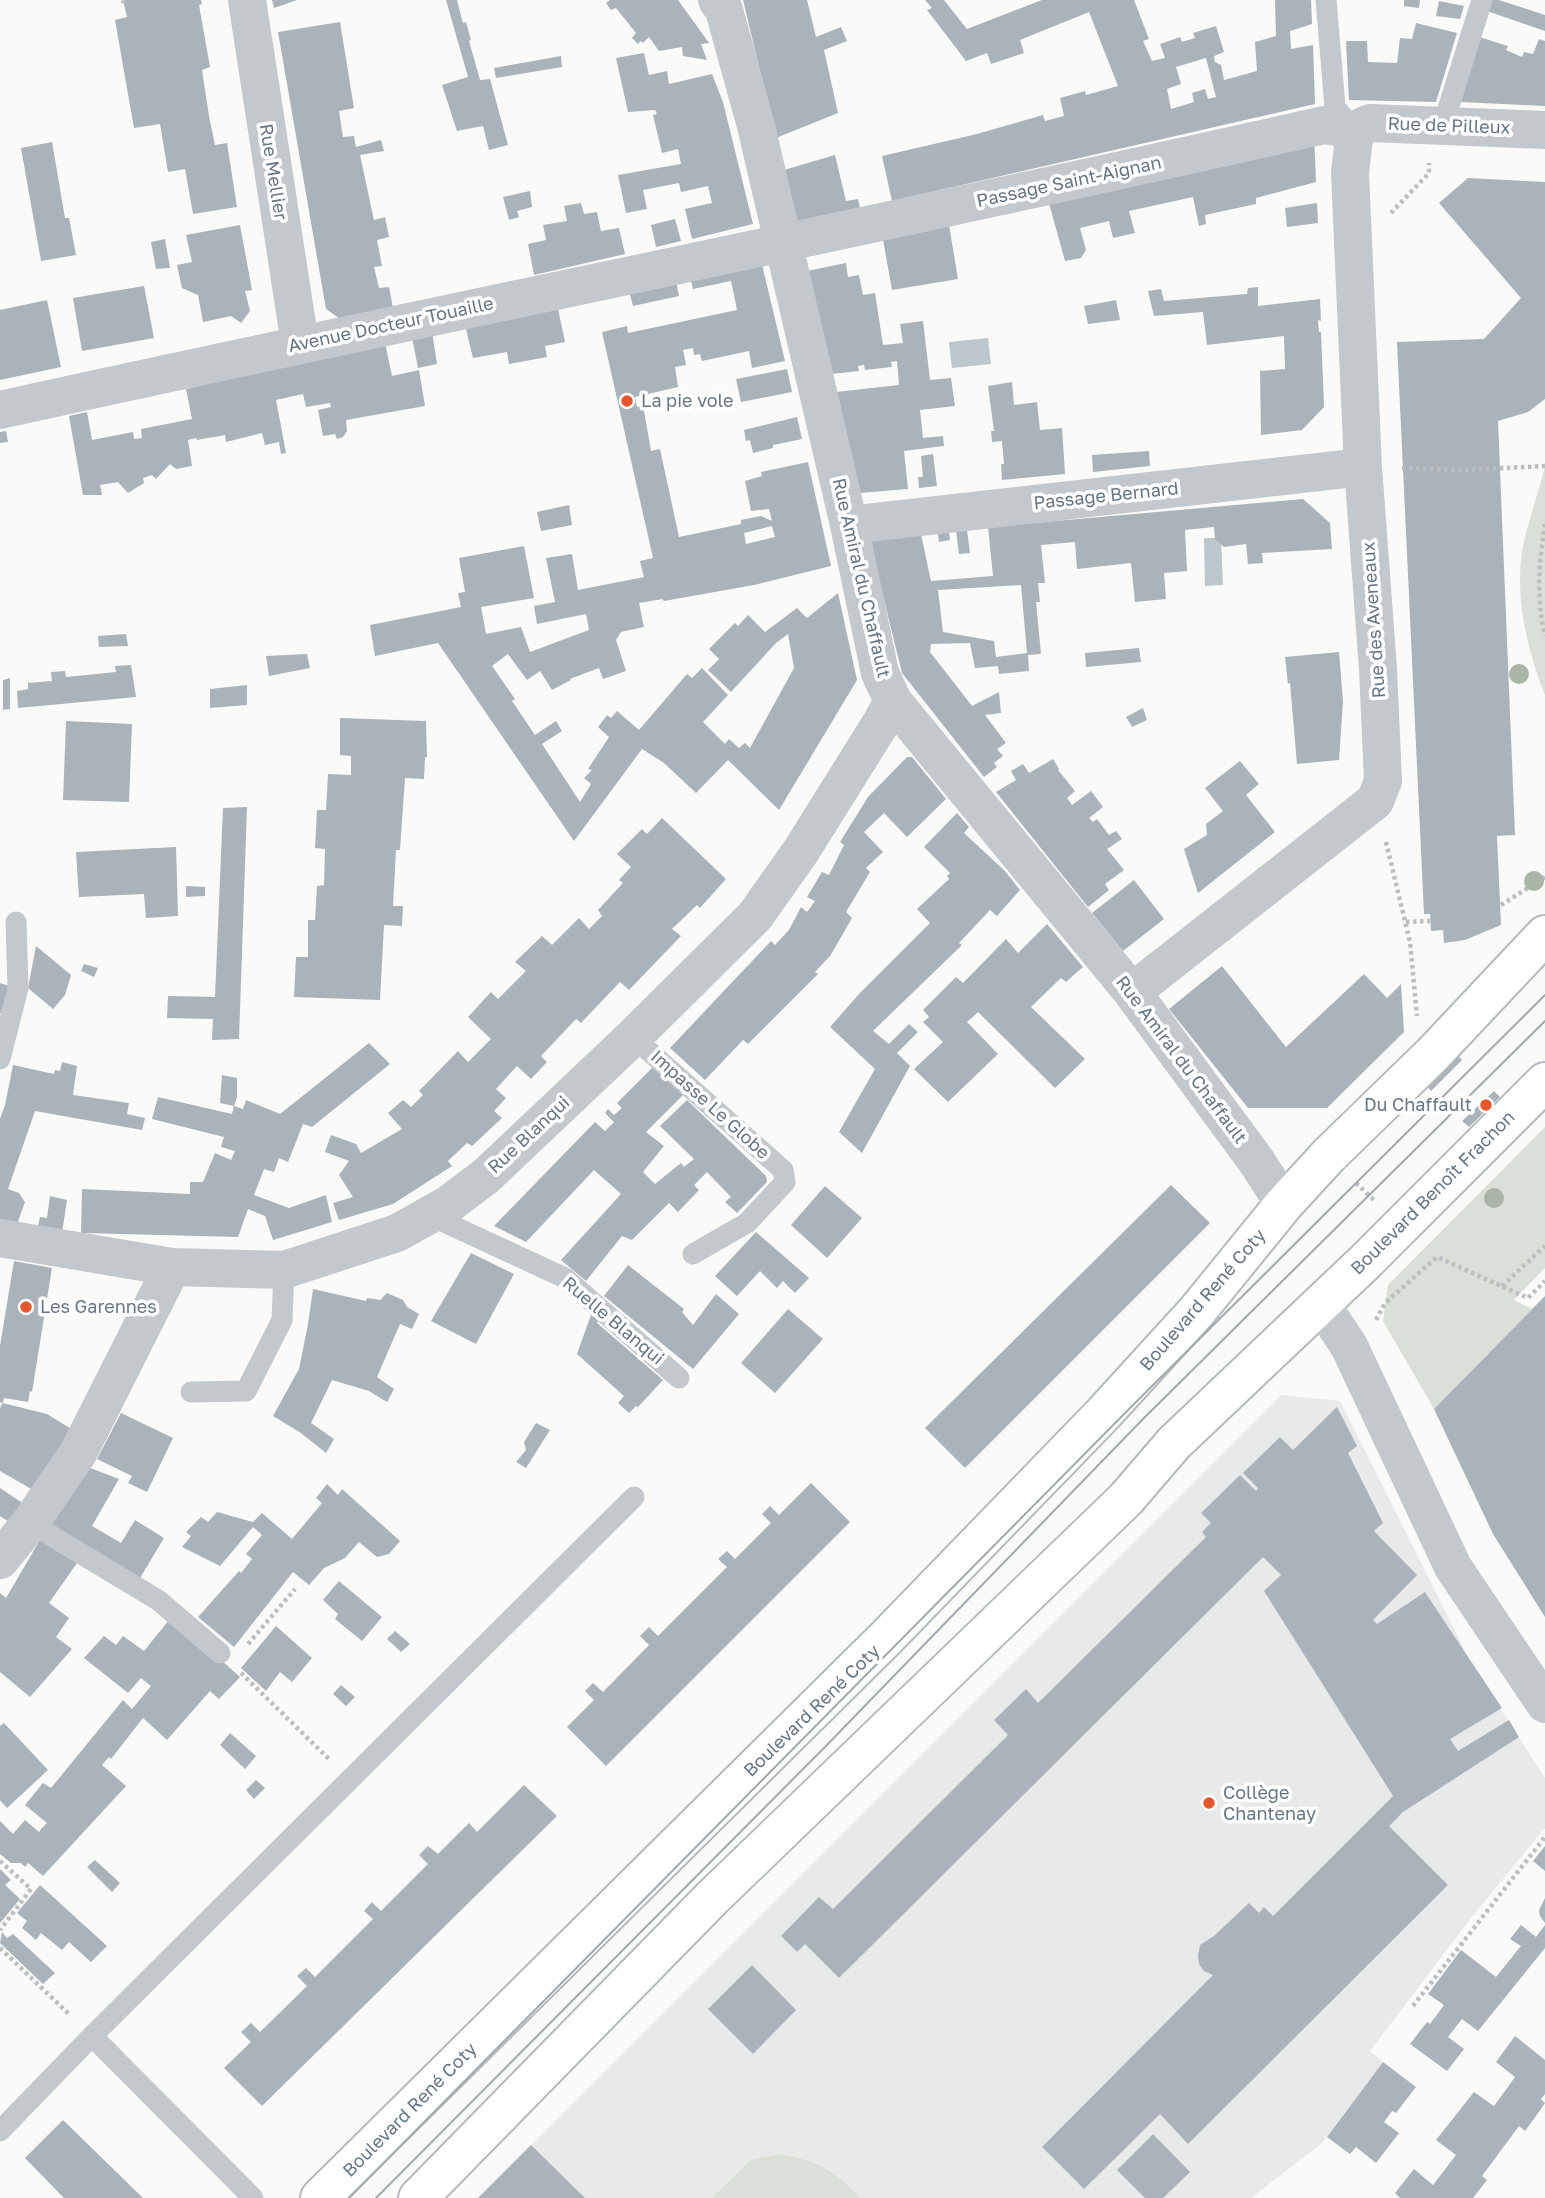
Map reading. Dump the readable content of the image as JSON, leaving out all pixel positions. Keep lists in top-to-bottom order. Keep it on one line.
{"streets":{"main road":["Boulevard Benoît Frachon","Boulevard René Coty"],"street":["Rue de Pilleux","Rue Mellier","Passage Saint-Aignan","Avenue Docteur Touaille","Passage Bernard","Rue Amiral du Chaffault","Rue des Aveneaux","Rue Blanqui"],"lane":["Impasse Le Globe","Ruelle Blanqui"]},"crossings":[["Rue de Pilleux","Passage Saint-Aignan"],["Rue de Pilleux","Rue des Aveneaux"],["Rue Mellier","Avenue Docteur Touaille"],["Passage Saint-Aignan","Avenue Docteur Touaille"],["Passage Saint-Aignan","Rue Amiral du Chaffault"],["Passage Saint-Aignan","Rue des Aveneaux"],["Avenue Docteur Touaille","Rue Amiral du Chaffault"],["Passage Bernard","Rue Amiral du Chaffault"],["Passage Bernard","Rue des Aveneaux"],["Rue Amiral du Chaffault","Rue Blanqui"],["Rue Amiral du Chaffault","Boulevard René Coty"],["Impasse Le Globe","Rue Blanqui"],["Rue Blanqui","Ruelle Blanqui"]],"places":["La pie vole","Du Chaffault","Les Garennes","Collège Chantenay"]}
